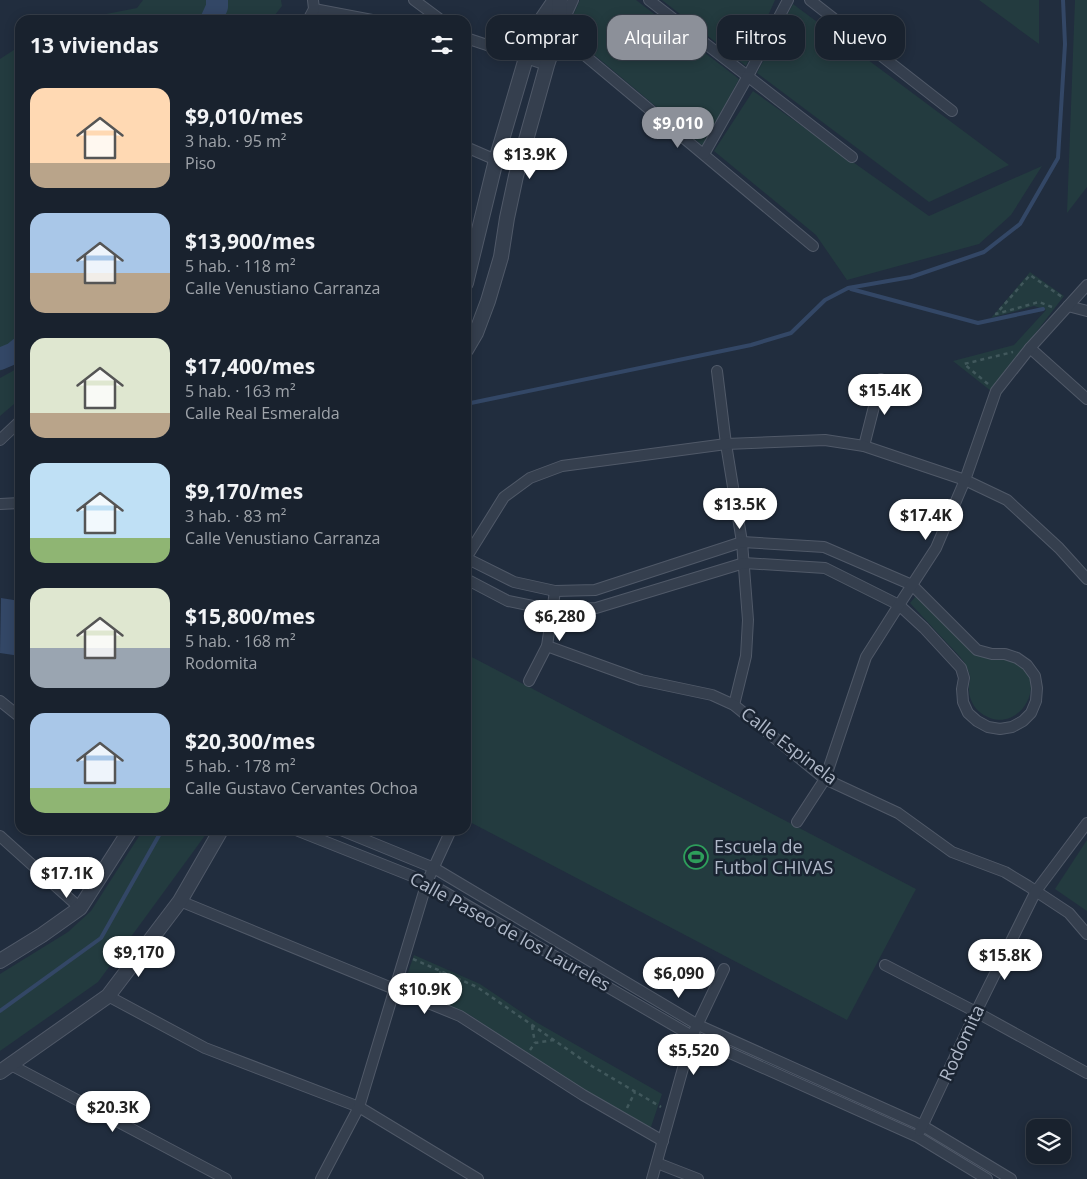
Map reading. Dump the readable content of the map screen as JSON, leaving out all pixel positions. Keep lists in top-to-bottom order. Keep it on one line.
{"streets":{"street":["Calle Espinela","Calle Paseo de los Laureles","Rodomita"]},"crossings":[["Calle Espinela","Rodomita"],["Calle Paseo de los Laureles","Rodomita"]],"places":{"sports":["Escuela de Futbol CHIVAS"]},"page":{"chip":["Comprar","Alquilar","Filtros","Nuevo"],"heading":"13 viviendas","list":[{"name":"$9,010/mes","note":"3 hab. · 95 m² · Piso"},{"name":"$13,900/mes","note":"5 hab. · 118 m² · Calle Venustiano Carranza"},{"name":"$17,400/mes","note":"5 hab. · 163 m² · Calle Real Esmeralda"},{"name":"$9,170/mes","note":"3 hab. · 83 m² · Calle Venustiano Carranza"},{"name":"$15,800/mes","note":"5 hab. · 168 m² · Rodomita"},{"name":"$20,300/mes","note":"5 hab. · 178 m² · Calle Gustavo Cervantes Ochoa"}],"price":["$9,010","$13.9K","$15.4K","$13.5K","$17.4K","$6,280","$17.1K","$9,170","$15.8K","$6,090","$10.9K","$5,520","$20.3K"]}}
